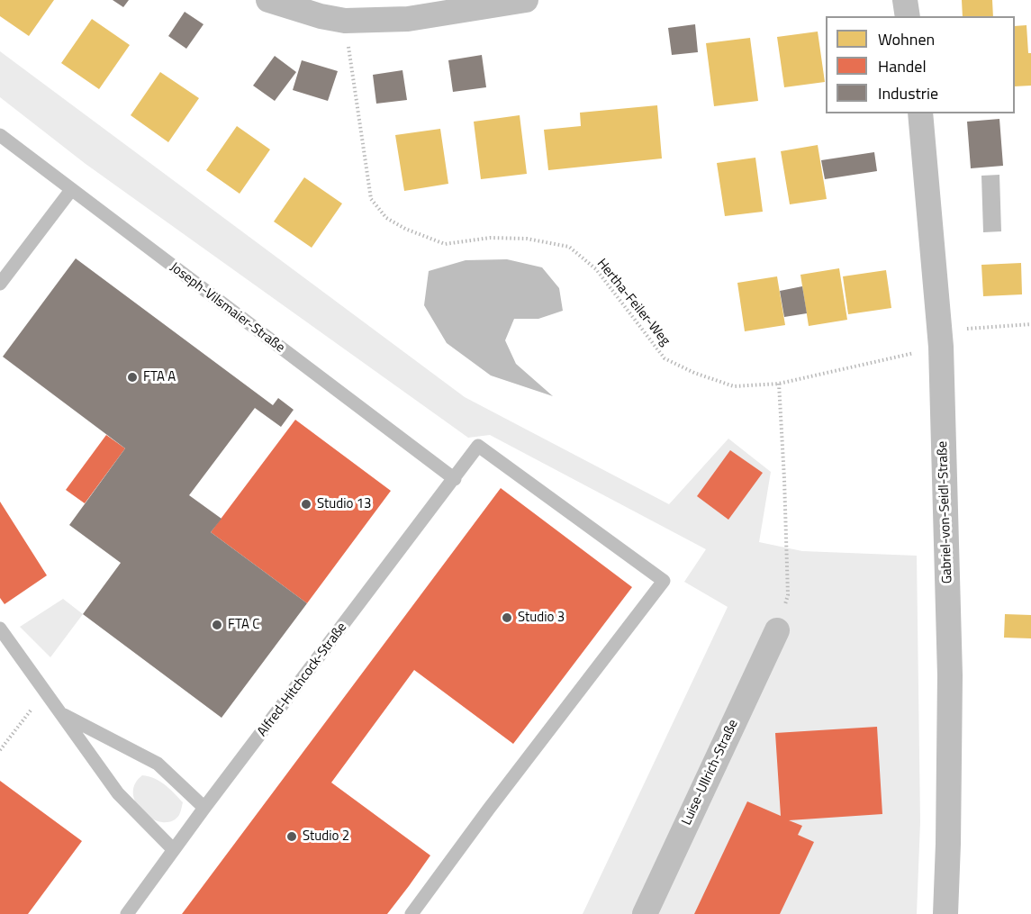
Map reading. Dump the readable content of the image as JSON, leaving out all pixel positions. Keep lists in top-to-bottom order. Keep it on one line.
{"streets":{"street":["Gabriel-von-Seidl-Straße","Luise-Ullrich-Straße"],"lane":["Joseph-Vilsmaier-Straße","Alfred-Hitchcock-Straße"],"path":["Hertha-Feiler-Weg"]},"crossings":[["Hertha-Feiler-Weg","Gabriel-von-Seidl-Straße"],["Joseph-Vilsmaier-Straße","Alfred-Hitchcock-Straße"]],"places":["FTA A","Studio 13","Studio 3","FTA C","Studio 2"],"legend":["Wohnen","Handel","Industrie"]}
